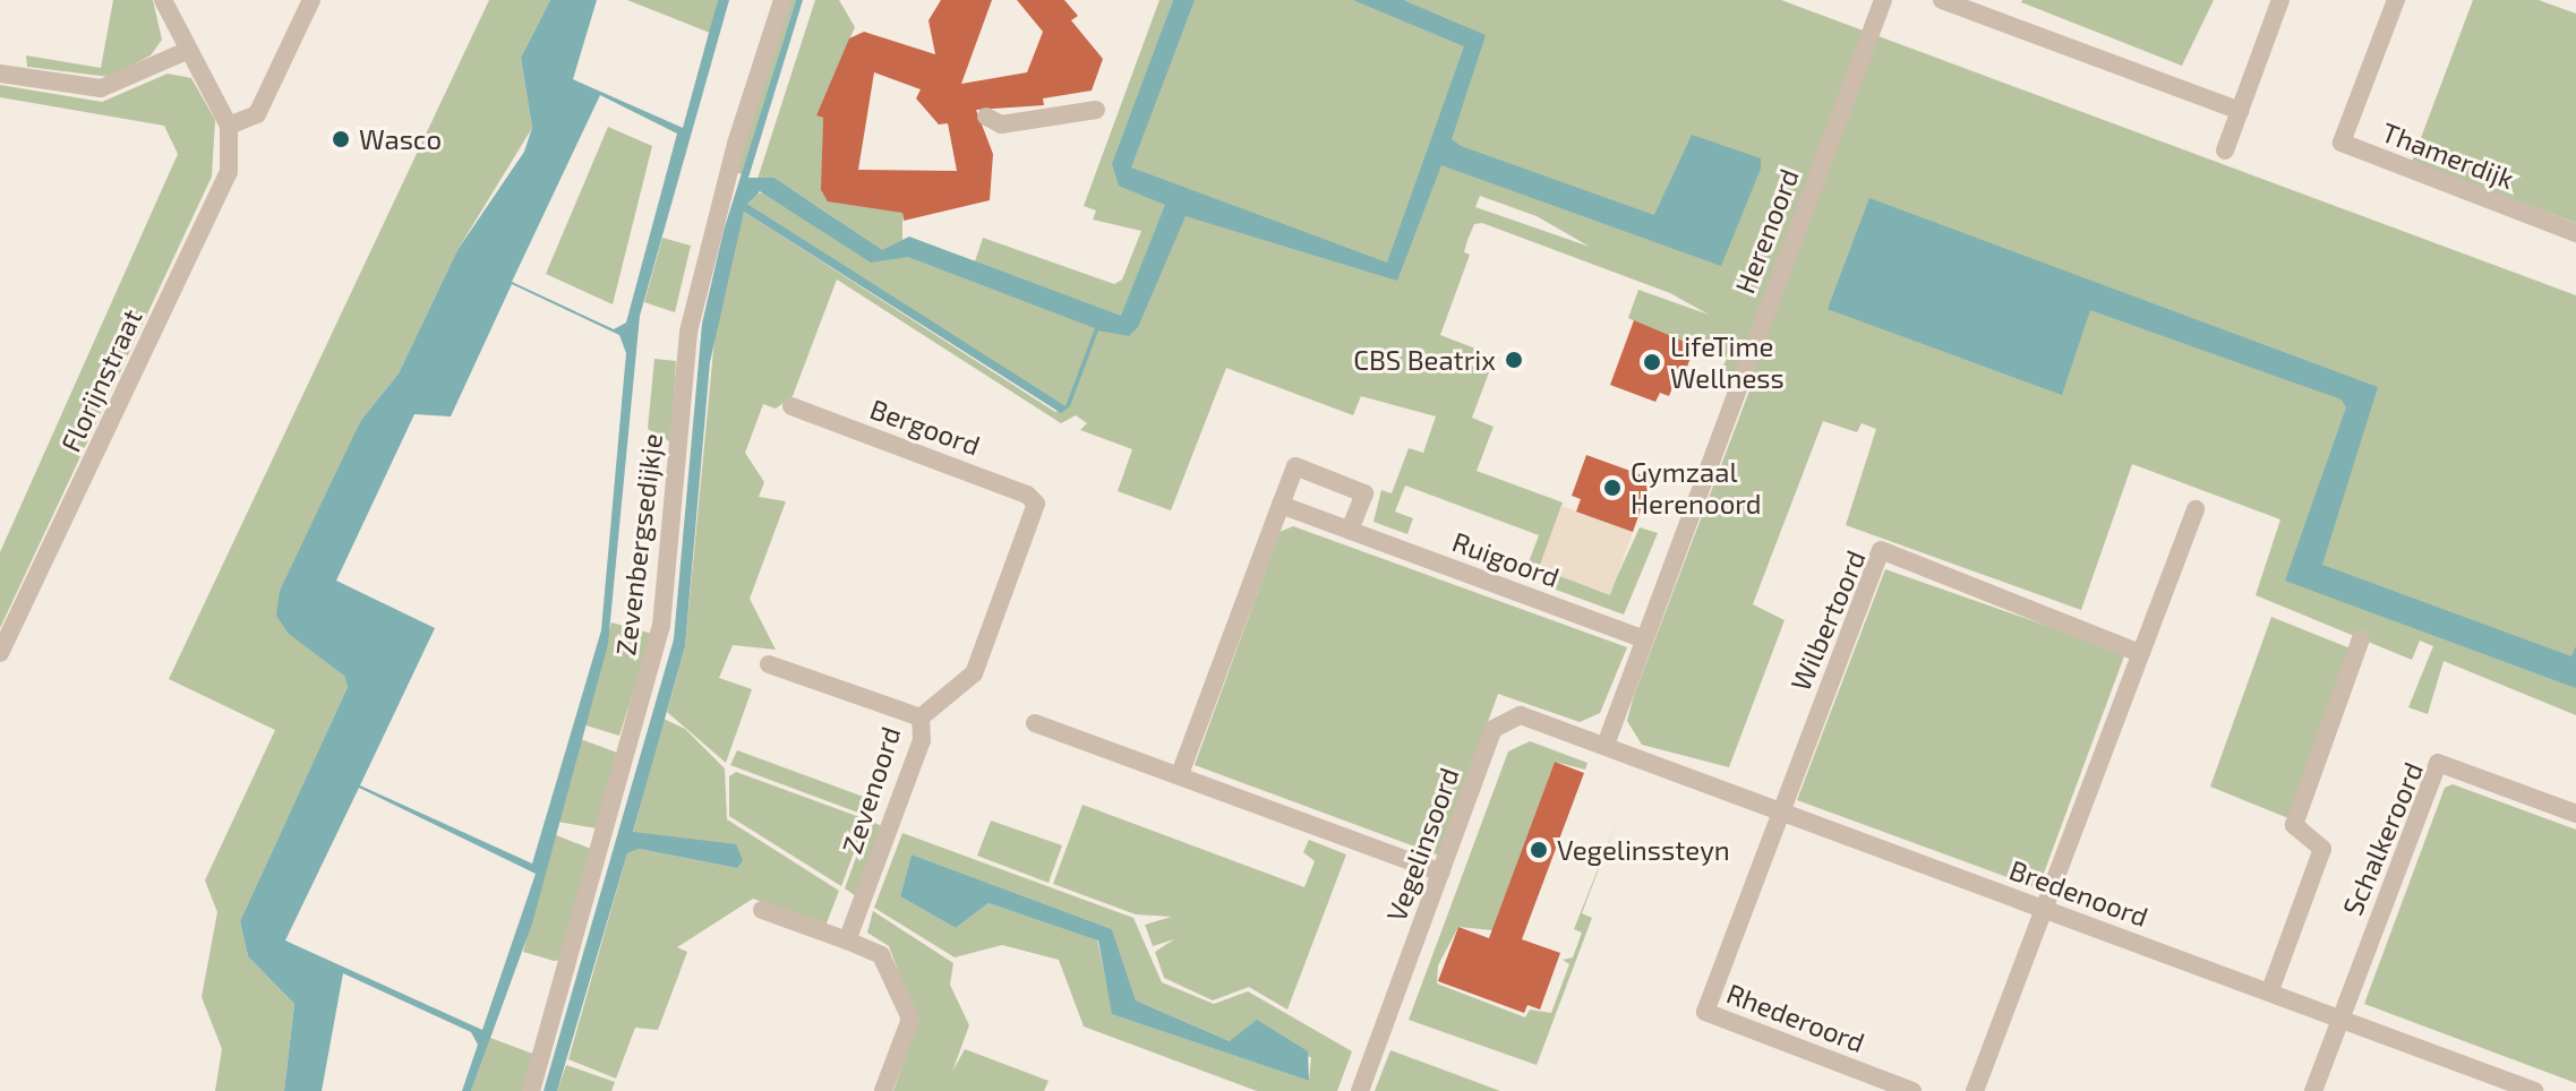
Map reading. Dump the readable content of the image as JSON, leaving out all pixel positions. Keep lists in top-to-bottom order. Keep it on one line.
{"streets":{"street":["Thamerdijk","Herenoord","Florijnstraat","Bergoord","Zevenbergsedijkje","Ruigoord","Wilbertoord","Zevenoord","Schalkeroord","Vegelinsoord","Bredenoord","Rhederoord"]},"crossings":[["Herenoord","Ruigoord"],["Herenoord","Vegelinsoord"],["Herenoord","Bredenoord"],["Bergoord","Zevenoord"],["Wilbertoord","Bredenoord"],["Wilbertoord","Rhederoord"],["Schalkeroord","Bredenoord"],["Vegelinsoord","Bredenoord"],["Bredenoord","Rhederoord"]],"places":["Wasco","CBS Beatrix","LifeTime Wellness","Gymzaal Herenoord","Vegelinssteyn"]}
